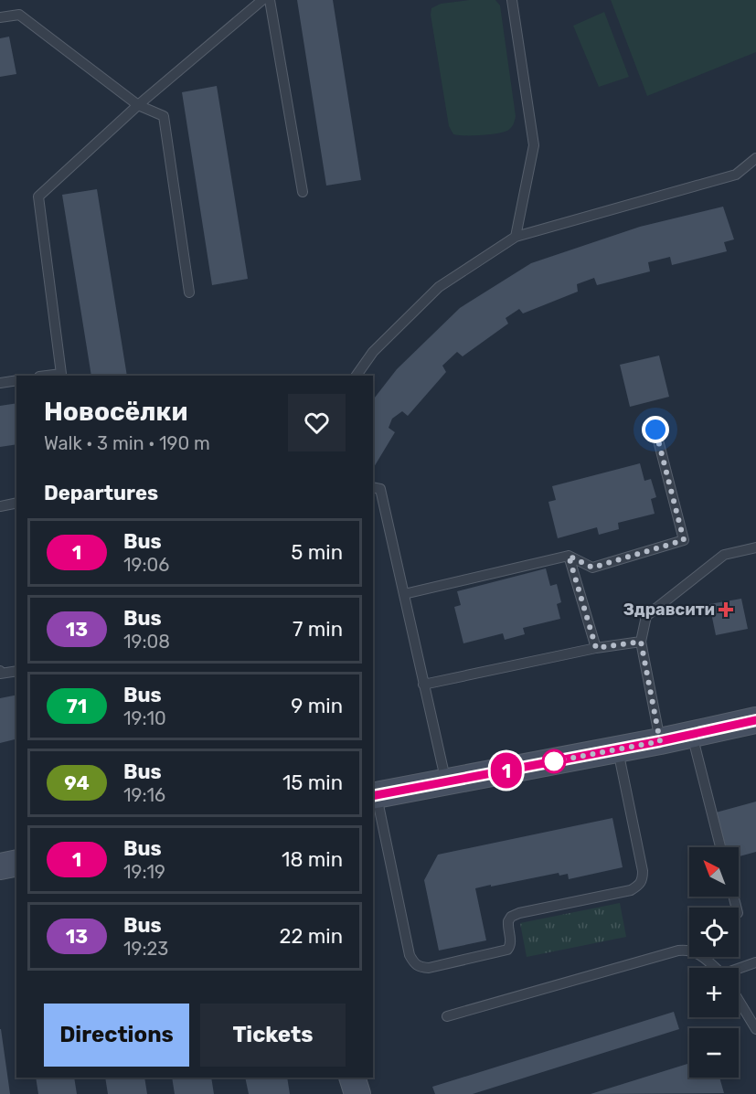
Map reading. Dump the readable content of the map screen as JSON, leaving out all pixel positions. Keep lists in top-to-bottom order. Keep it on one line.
{"places":{"health":["Здравсити"]},"lines":["bus line 1"],"north":"top left","page":{"on_map":"1","heading":[["Новосёлки","Walk · 3 min · 190 m"],"Departures"],"list":[{"mark":"1","name":"Bus","note":"19:06","value":"5 min"},{"mark":"13","name":"Bus","note":"19:08","value":"7 min"},{"mark":"71","name":"Bus","note":"19:10","value":"9 min"},{"mark":"94","name":"Bus","note":"19:16","value":"15 min"},{"mark":"1","name":"Bus","note":"19:19","value":"18 min"},{"mark":"13","name":"Bus","note":"19:23","value":"22 min"}],"map_buttons":["+","−"],"buttons":["Directions","Tickets"]}}
